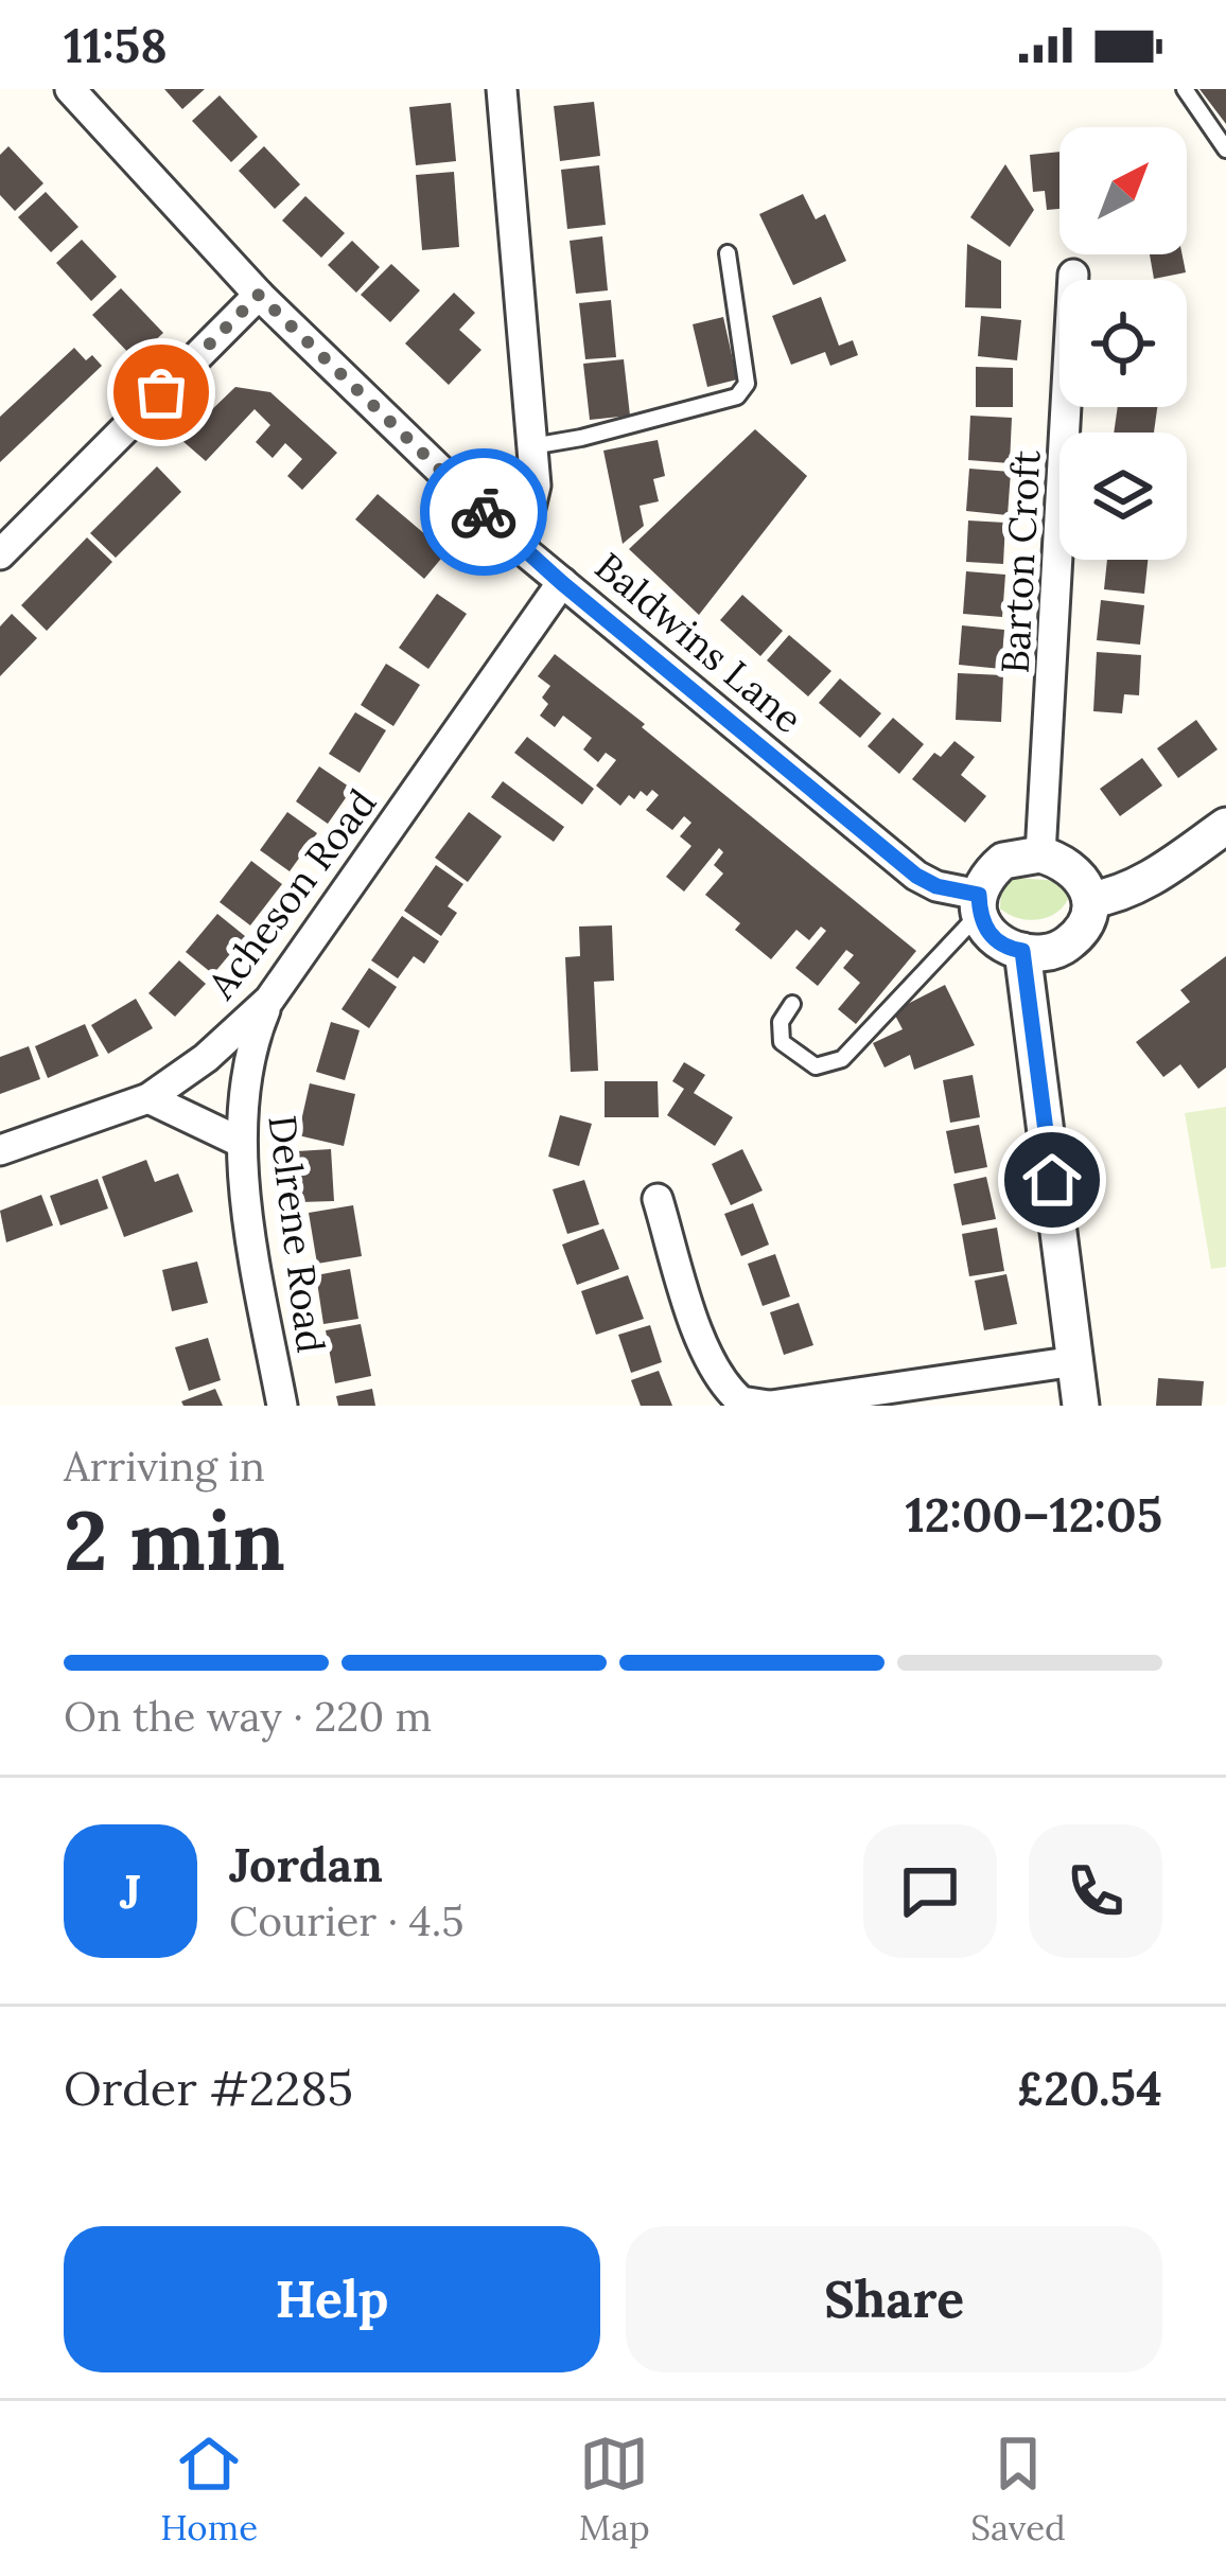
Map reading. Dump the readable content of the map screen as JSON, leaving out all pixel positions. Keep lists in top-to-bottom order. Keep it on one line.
{"streets":{"street":["Barton Croft","Baldwins Lane","Acheson Road","Delrene Road"]},"crossings":[["Barton Croft","Baldwins Lane"],["Baldwins Lane","Acheson Road"],["Acheson Road","Delrene Road"]],"north":"top right","page":{"status":"11:58","heading":["2 min","Arriving in","12:00–12:05"],"panel":["Jordan","Courier · 4.5","Order #2285","£20.54"],"bar":"On the way · 220 m","round":"J","buttons":["Help","Share"],"tabs":["Home","Map","Saved"]}}
